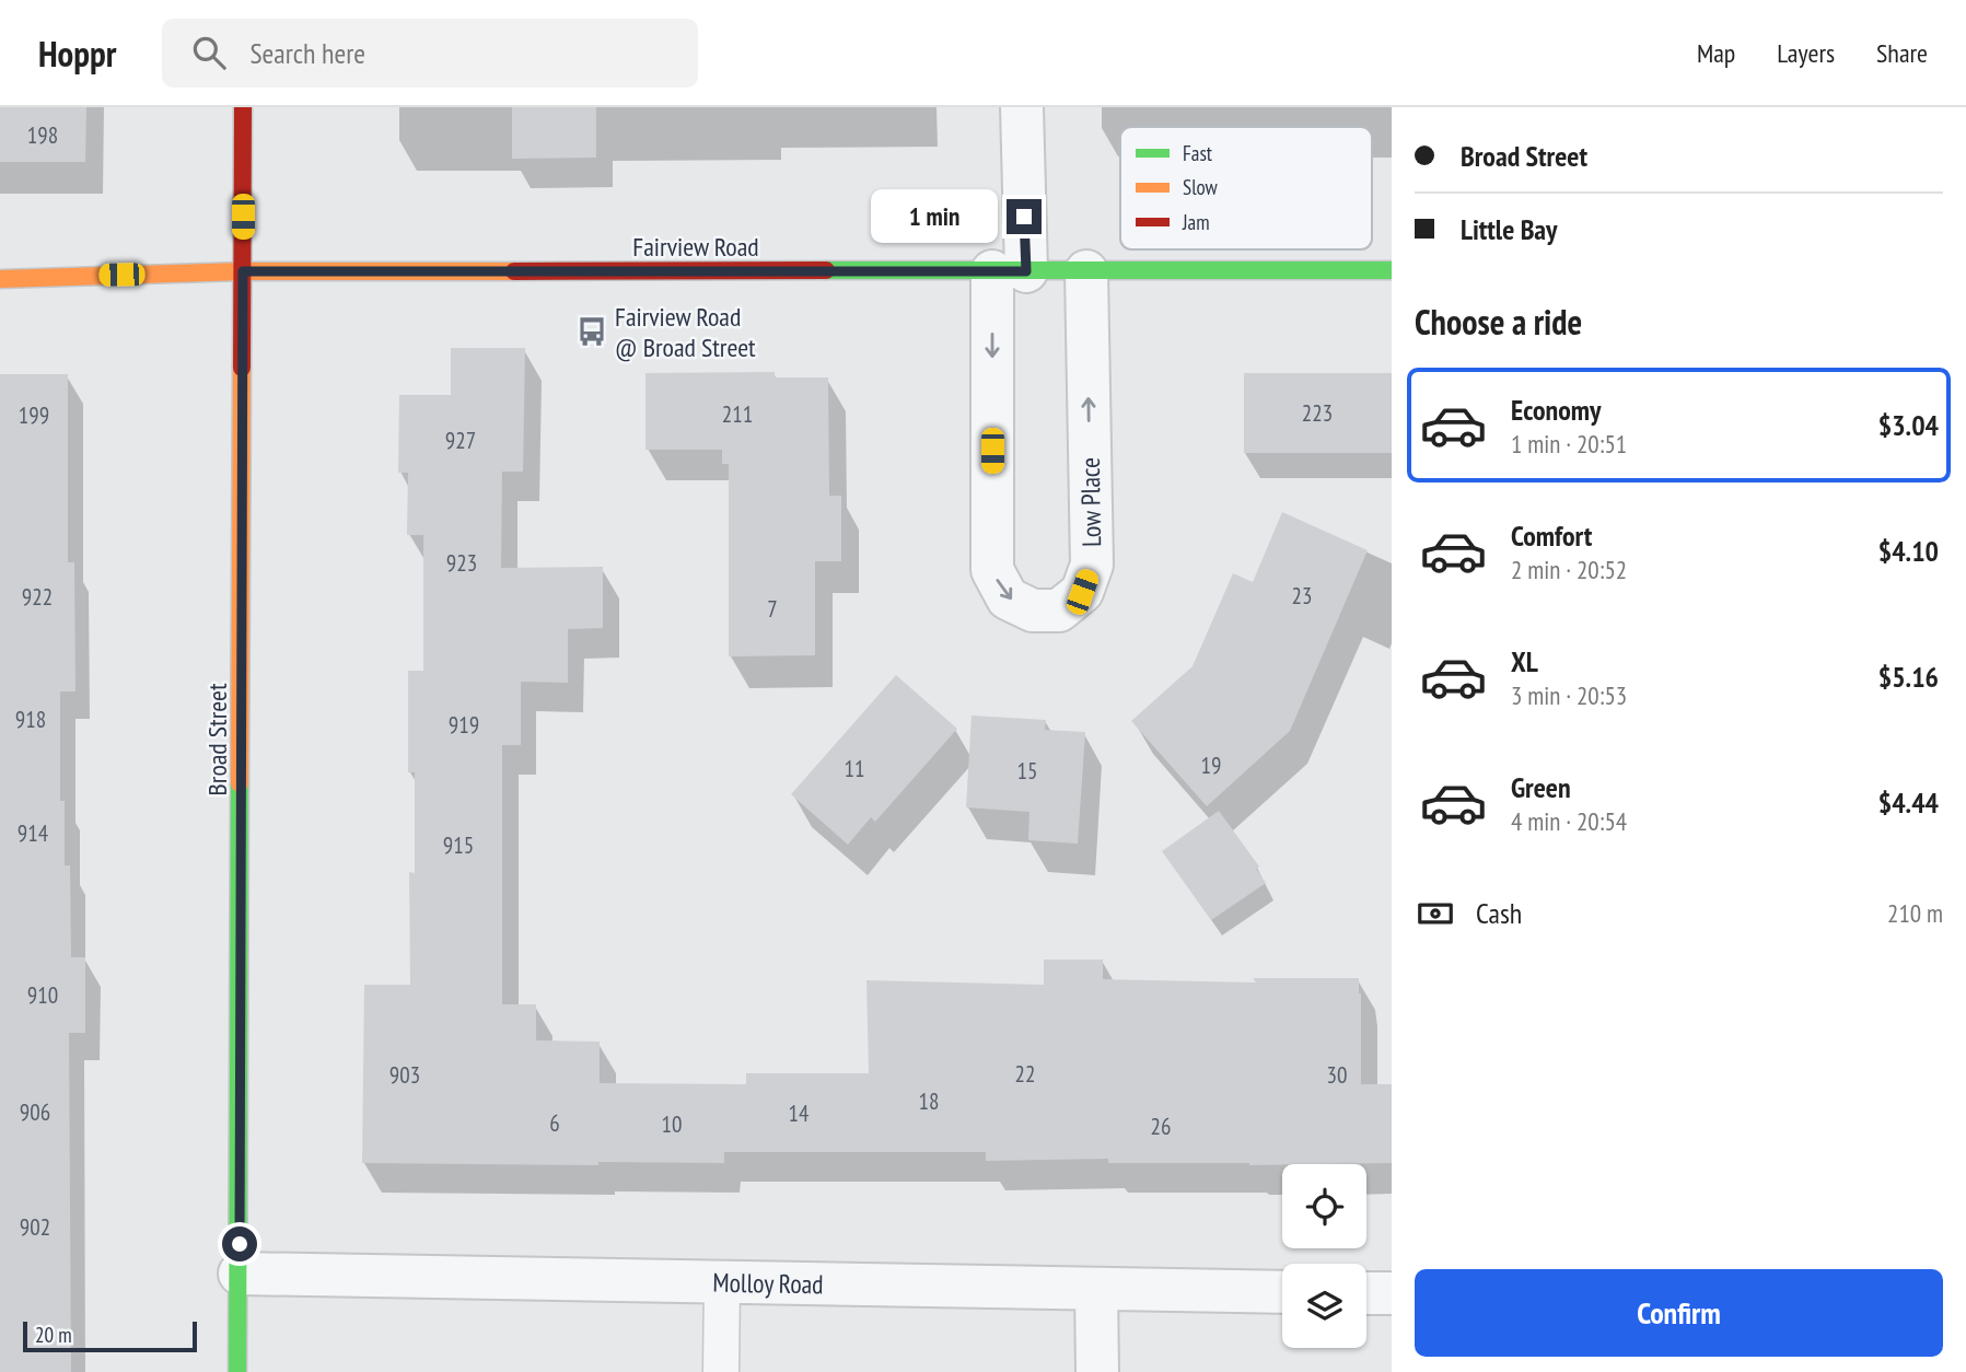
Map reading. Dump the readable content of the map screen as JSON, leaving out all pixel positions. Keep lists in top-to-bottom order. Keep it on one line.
{"streets":{"street":["Fairview Road","Low Place","Broad Street","Molloy Road"]},"crossings":[["Fairview Road","Low Place"],["Fairview Road","Broad Street"],["Broad Street","Molloy Road"]],"places":{"bus stop":["Fairview Road @ Broad Street"]},"house_numbers":["198","223","211","199","927","923","23","922","7","918","919","19","11","15","914","915","910","22","903","30","18","906","14","6","10","26","902"],"legend":["Fast","Slow","Jam"],"scale_bar":"20 m","page":{"header":"Hoppr","search":"Search here","nav":["Map","Layers","Share"],"banner":["Broad Street","Little Bay"],"bubble":"1 min","heading":"Choose a ride","list":[{"name":"Economy","note":"1 min · 20:51","value":"$3.04"},{"name":"Comfort","note":"2 min · 20:52","value":"$4.10"},{"name":"XL","note":"3 min · 20:53","value":"$5.16"},{"name":"Green","note":"4 min · 20:54","value":"$4.44"}],"pay":["Cash","210 m"],"buttons":"Confirm","scale":"20 m"}}
